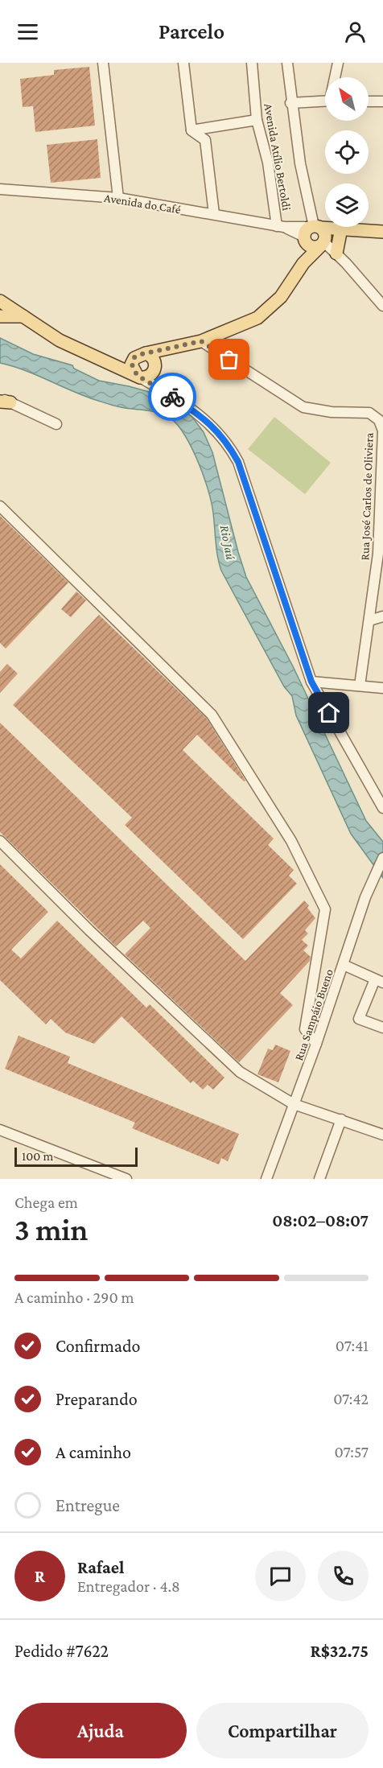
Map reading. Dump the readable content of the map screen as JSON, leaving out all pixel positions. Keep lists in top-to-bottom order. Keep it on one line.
{"streets":{"main road":["Avenida do Café"],"street":["Avenida Atílio Bertoldi","Rua José Carlos de Oliviera","Rua Sampáio Bueno"]},"crossings":[["Avenida Atílio Bertoldi","Avenida do Café"]],"water":["Rio Jaú"],"scale_bar":"100 m","north":"top left","page":{"header":"Parcelo","scale":"100 m","heading":["3 min","Chega em","08:02–08:07"],"panel":["Rafael","Entregador · 4.8","Pedido #7622","R$32.75"],"bar":"A caminho · 290 m","list":[["Confirmado","07:41"],["Preparando","07:42"],["A caminho","07:57"],"Entregue"],"round":"R","buttons":["Ajuda","Compartilhar"]}}
